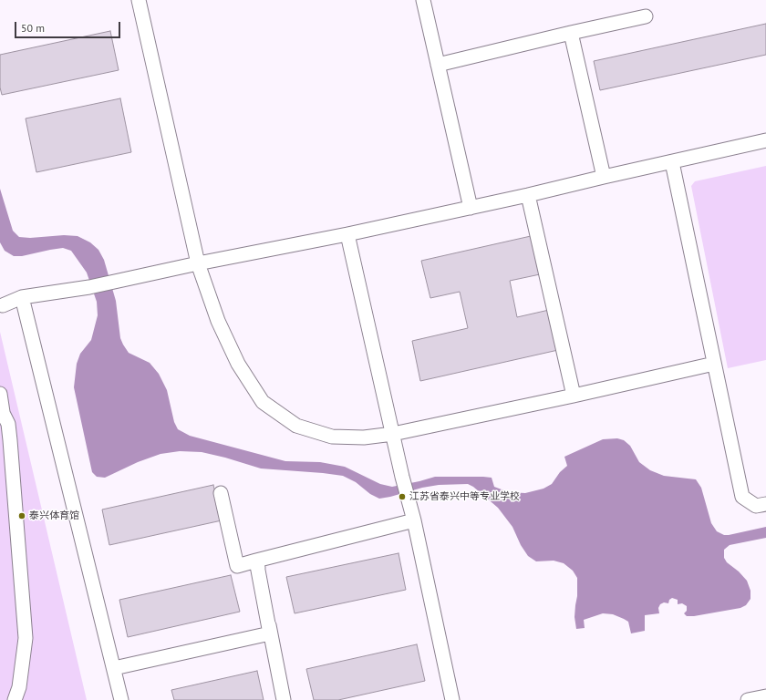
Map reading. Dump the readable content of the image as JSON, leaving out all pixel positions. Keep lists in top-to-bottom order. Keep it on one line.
{"places":["江苏省泰兴中等专业学校","泰兴体育馆"],"scale_bar":"50 m"}
